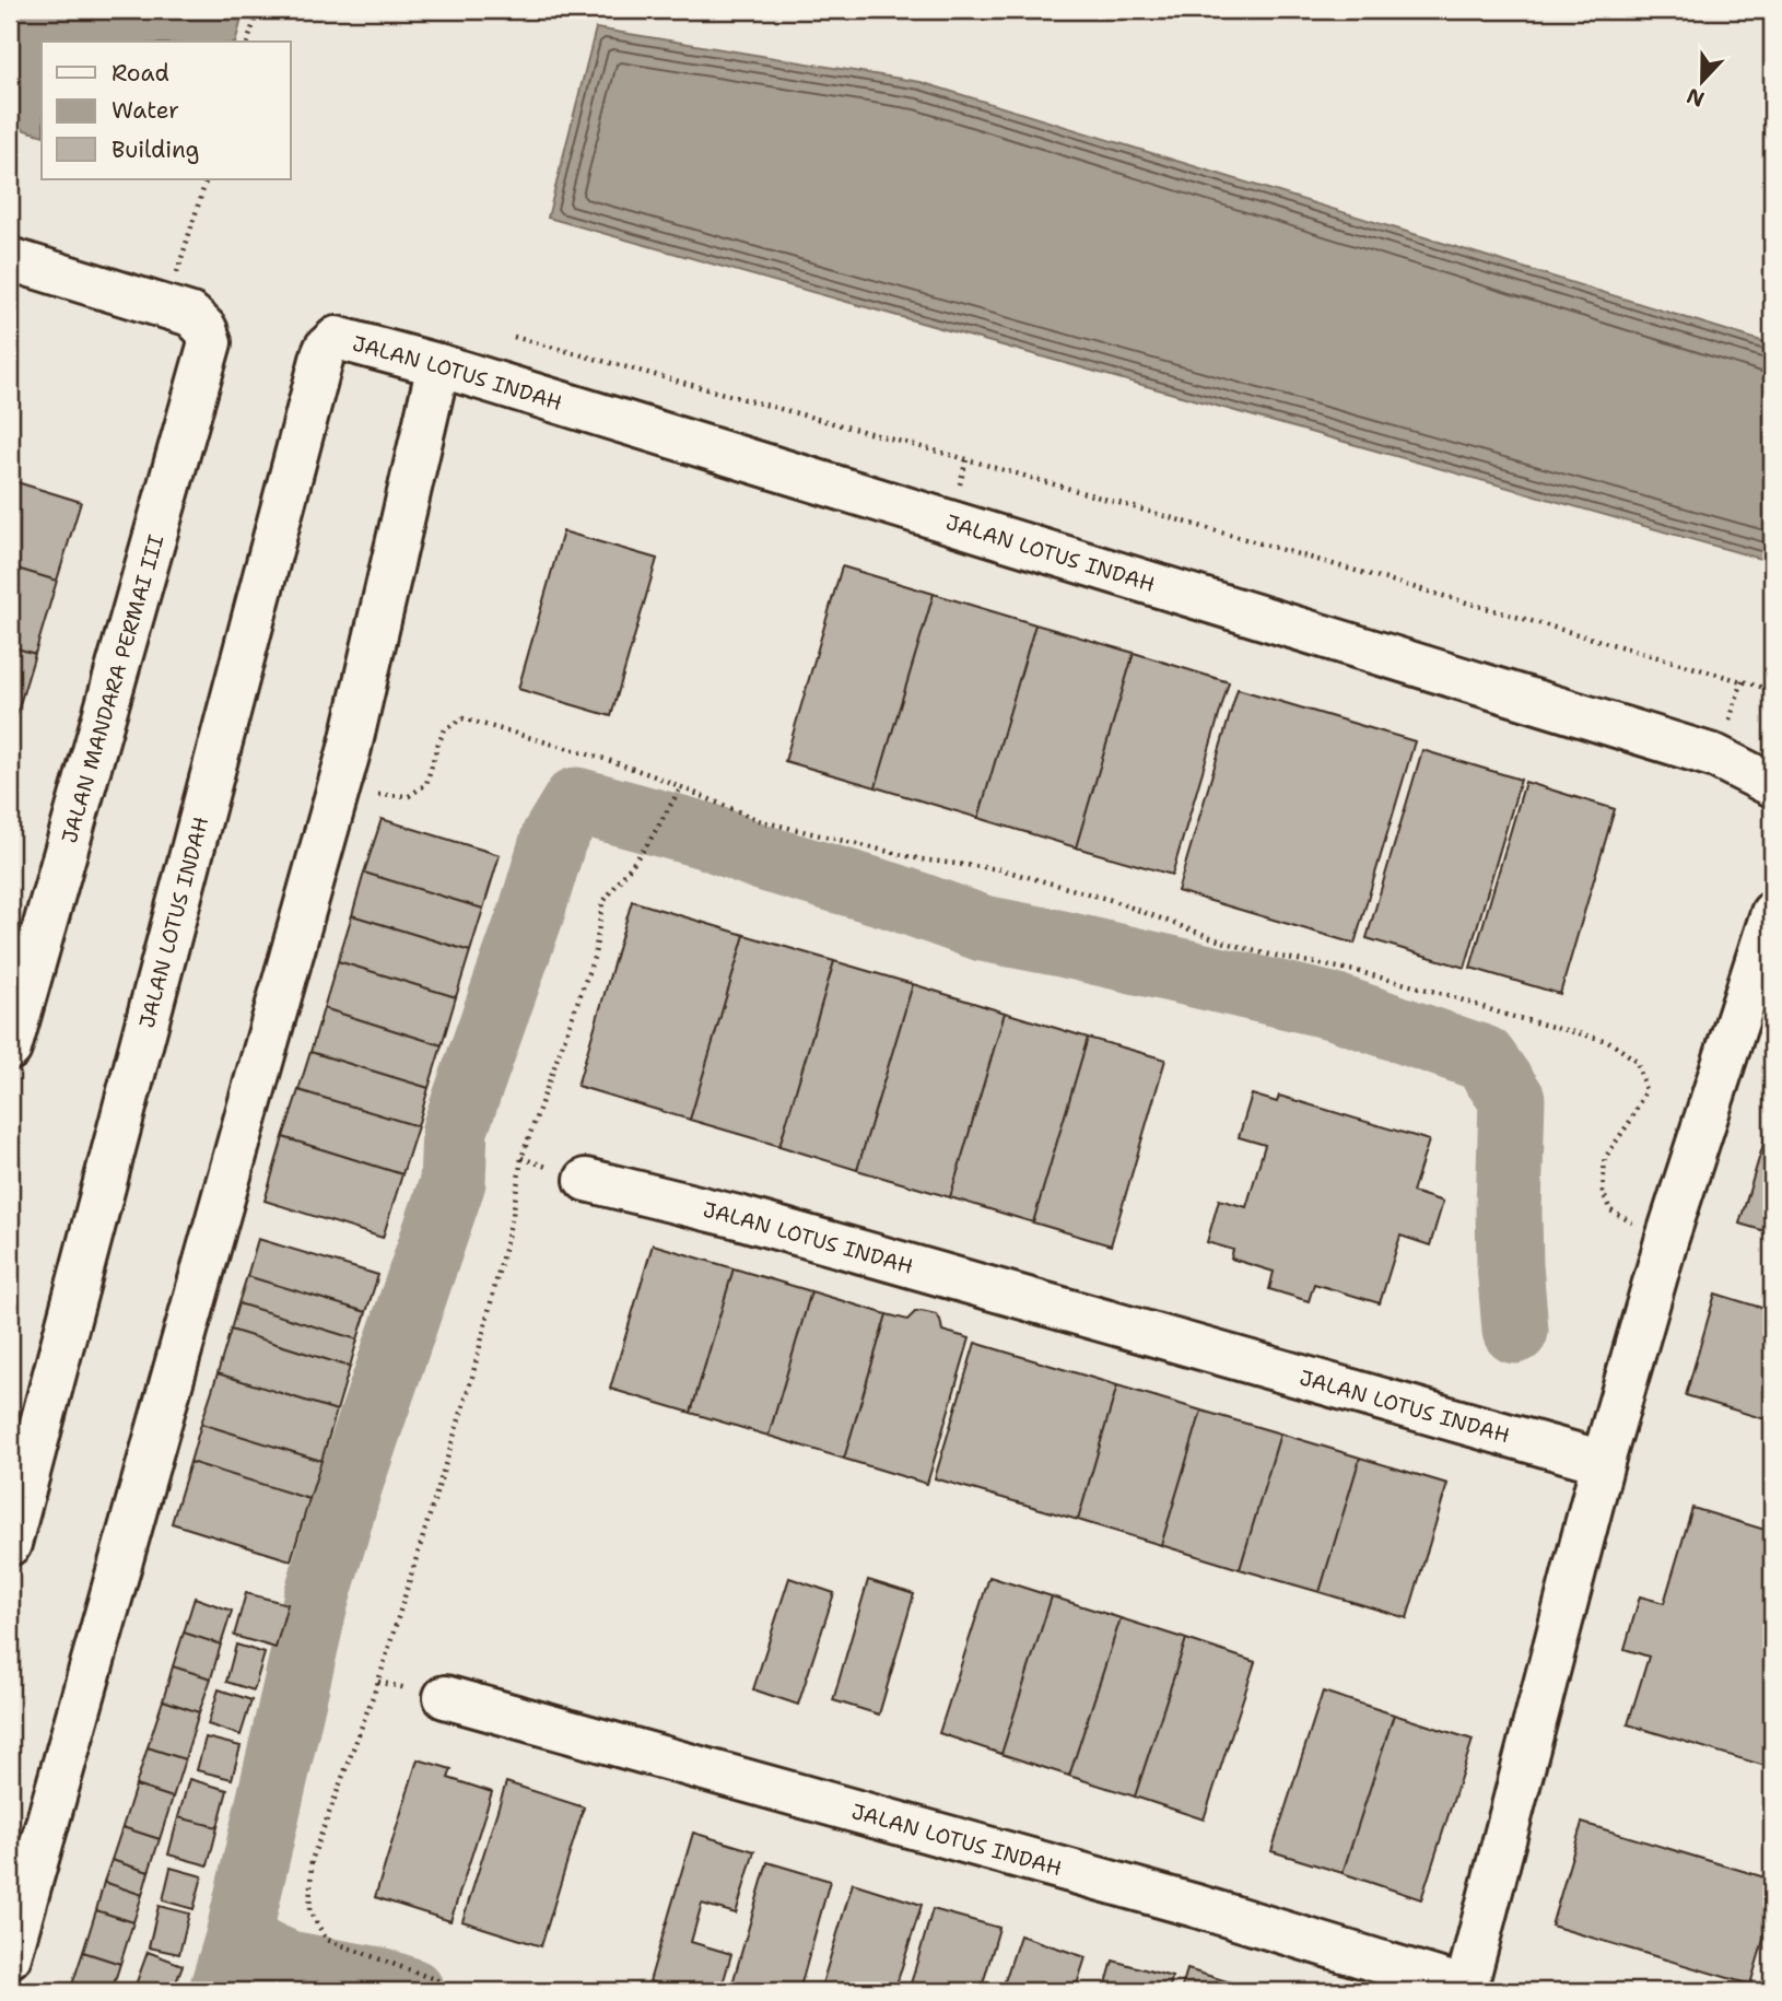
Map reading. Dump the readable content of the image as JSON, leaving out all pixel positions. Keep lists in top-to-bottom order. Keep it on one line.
{"streets":{"street":["JALAN LOTUS INDAH","JALAN MANDARA PERMAI III"]},"legend":["Road","Water","Building"],"north":"bottom"}
